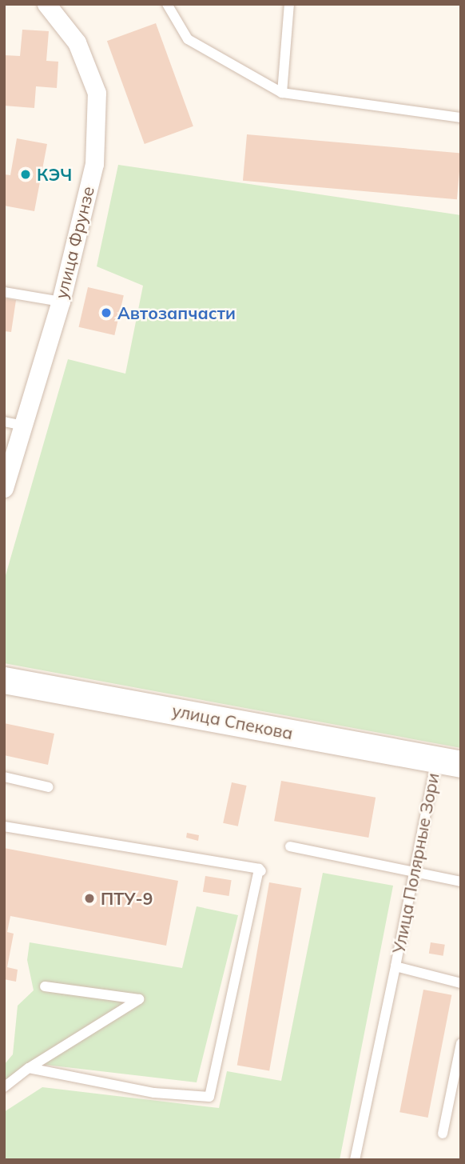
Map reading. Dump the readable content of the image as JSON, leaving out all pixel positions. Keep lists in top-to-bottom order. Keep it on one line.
{"streets":{"main road":["улица Спекова"],"street":["улица Фрунзе"],"lane":["Улица Полярные Зори"]},"crossings":[["улица Спекова","Улица Полярные Зори"]],"places":["КЭЧ","Автозапчасти","ПТУ-9"]}
